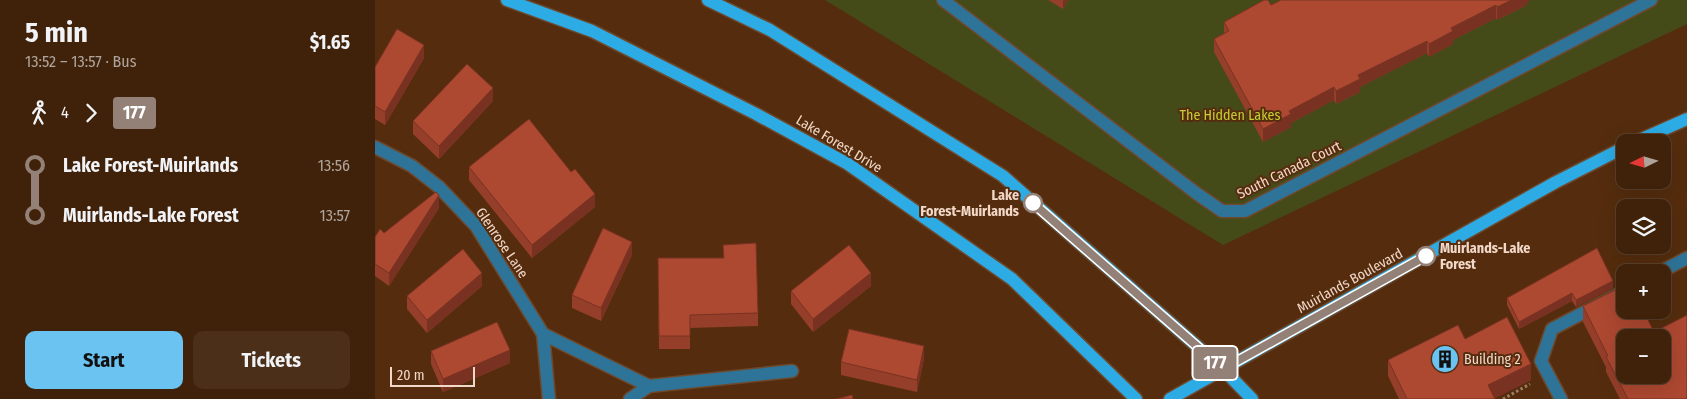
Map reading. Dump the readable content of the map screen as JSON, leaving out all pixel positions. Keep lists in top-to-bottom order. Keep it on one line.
{"streets":{"main road":["Lake Forest Drive","Muirlands Boulevard"],"street":["South Canada Court","Glenrose Lane"]},"parks":["The Hidden Lakes"],"places":{"other":["Lake Forest-Muirlands","Muirlands-Lake Forest"],"building":["Building 2"]},"lines":["bus line 177"],"scale_bar":"20 m","north":"left","page":{"heading":["5 min","13:52 – 13:57 · Bus","$1.65"],"on_map":"177","legs":["4","177"],"map_buttons":["+","−"],"list":[{"name":"Lake Forest-Muirlands","value":"13:56"},{"name":"Muirlands-Lake Forest","value":"13:57"}],"buttons":["Start","Tickets"],"scale":"20 m"}}
